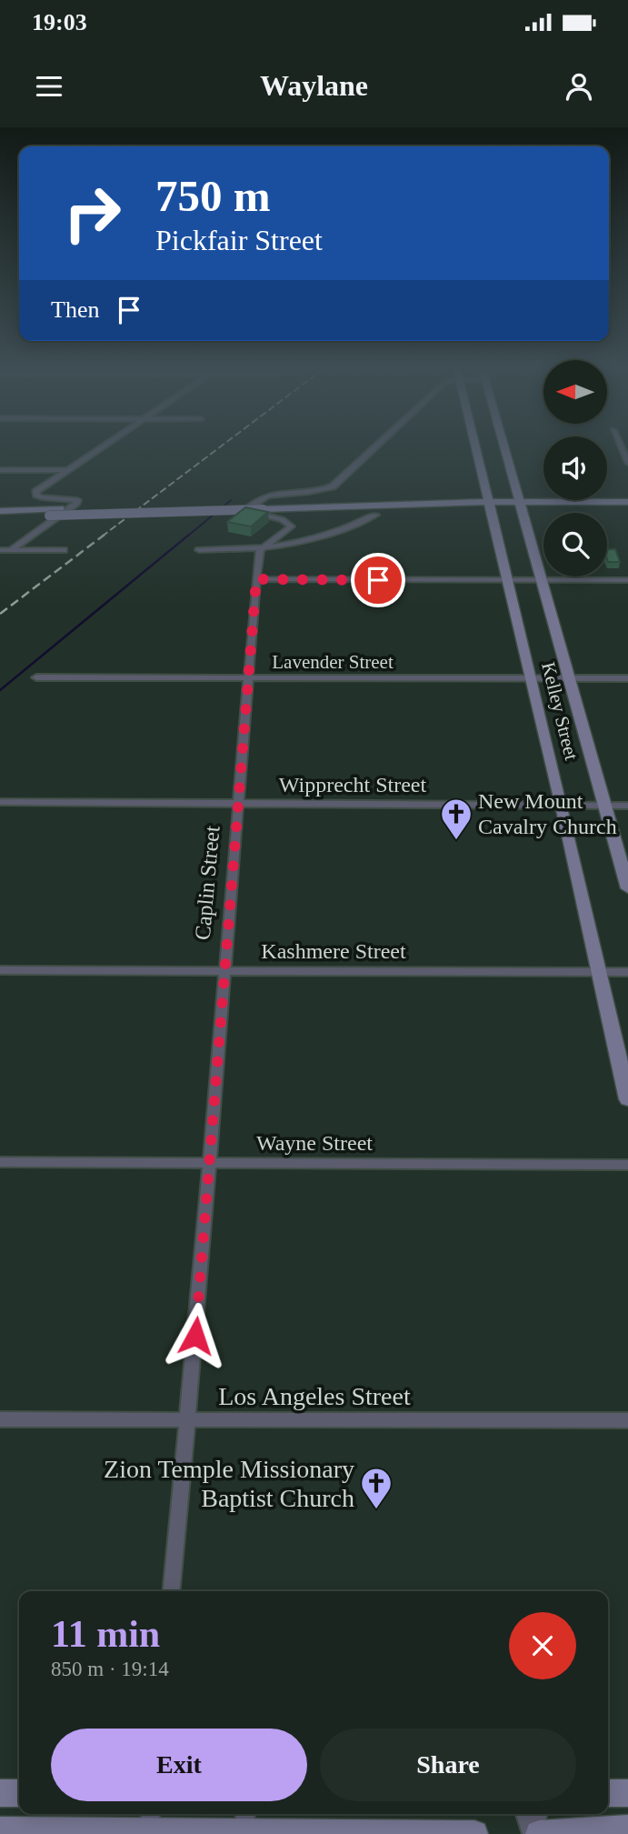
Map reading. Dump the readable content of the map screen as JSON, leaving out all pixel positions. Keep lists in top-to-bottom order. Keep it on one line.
{"streets":{"main road":["Kelley Street"],"street":["Lavender Street","Wipprecht Street","Caplin Street","Kashmere Street","Wayne Street","Los Angeles Street"]},"crossings":[["Lavender Street","Kelley Street"],["Lavender Street","Caplin Street"],["Kelley Street","Wipprecht Street"],["Kelley Street","Kashmere Street"],["Wipprecht Street","Caplin Street"],["Caplin Street","Kashmere Street"],["Caplin Street","Wayne Street"],["Caplin Street","Los Angeles Street"]],"places":{"church":["New Mount Cavalry Church","Zion Temple Missionary Baptist Church"]},"north":"left","page":{"status":"19:03","header":"Waylane","turn":["750 m","Pickfair Street"],"then":"Then","heading":["11 min","850 m · 19:14"],"buttons":["Exit","Share"]}}
